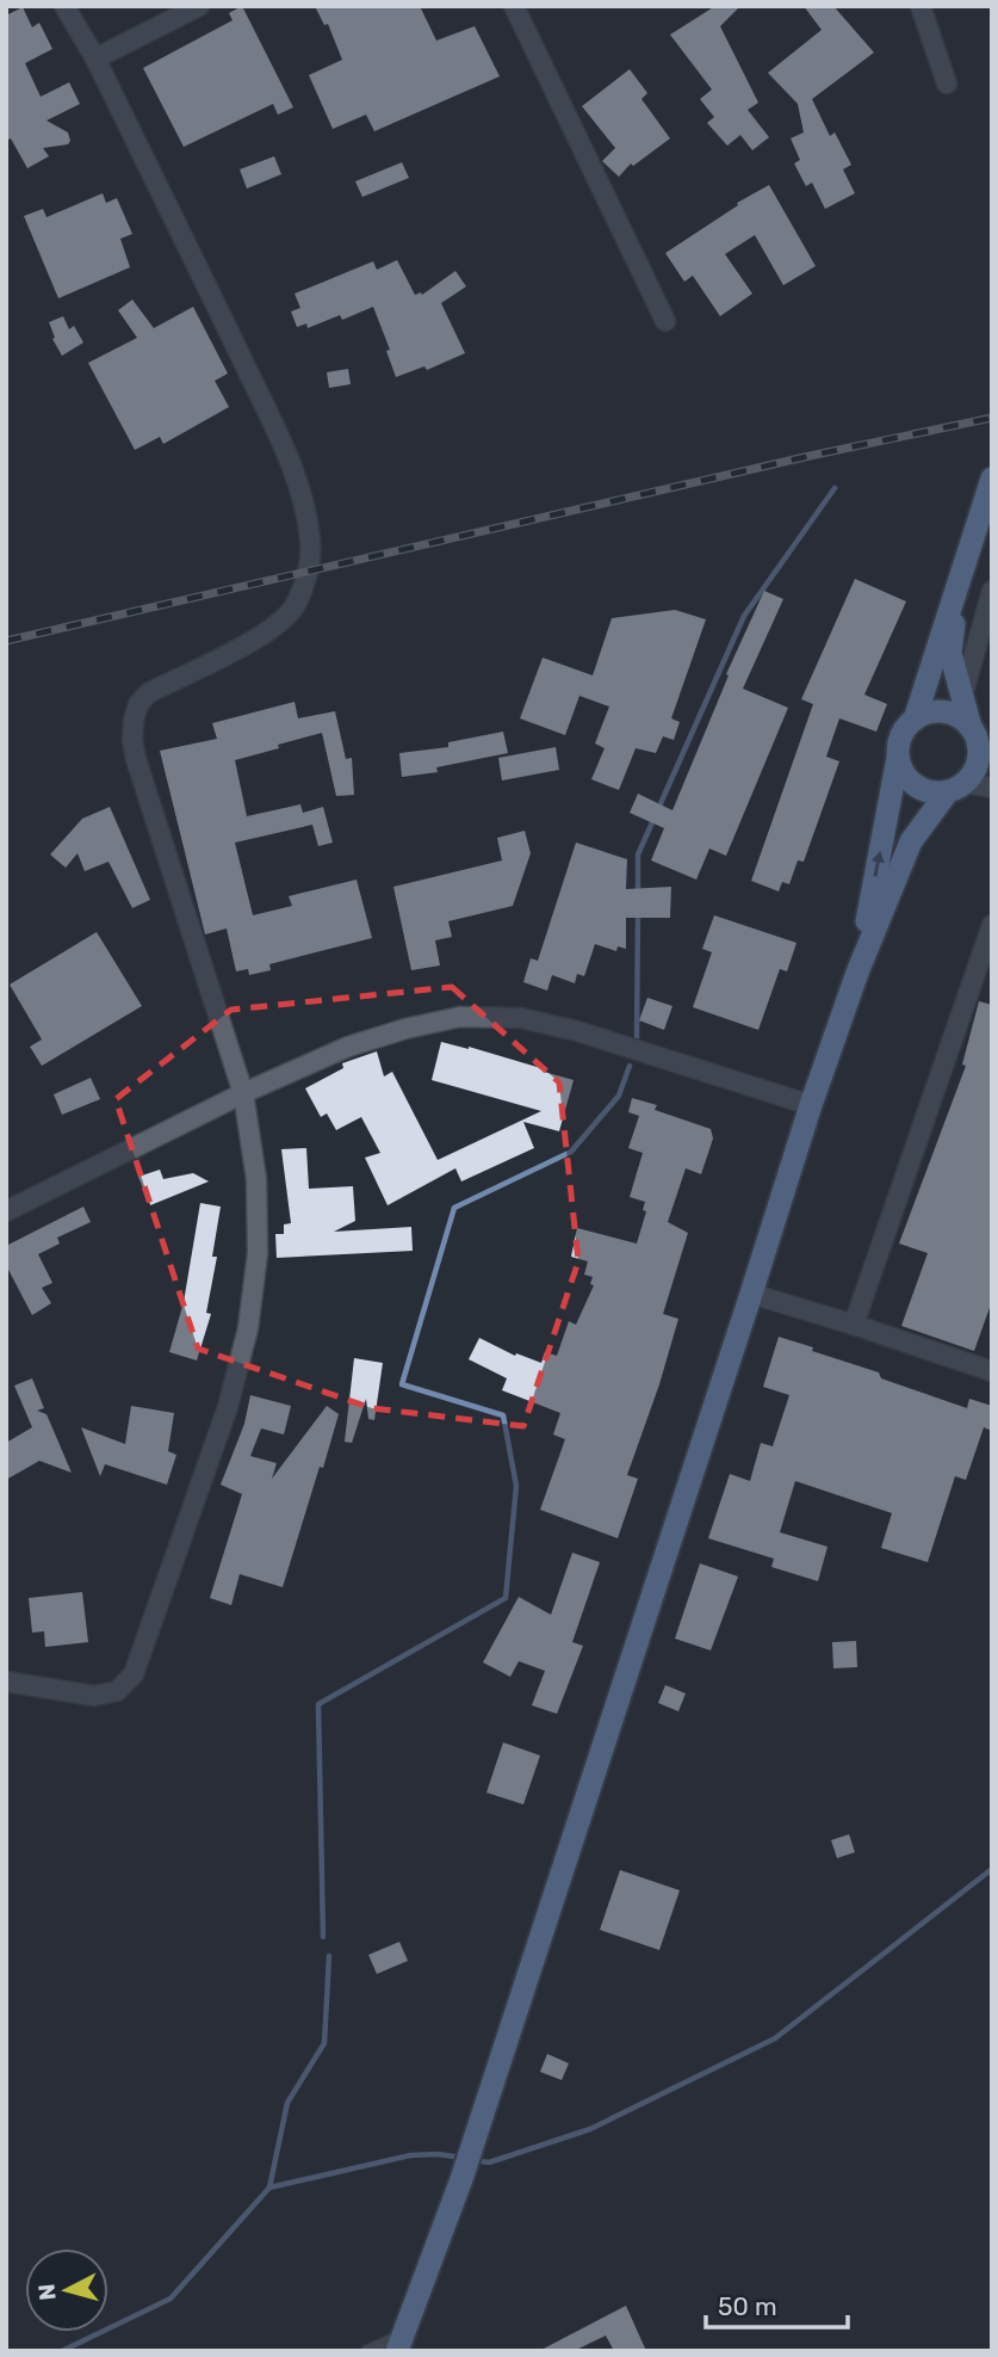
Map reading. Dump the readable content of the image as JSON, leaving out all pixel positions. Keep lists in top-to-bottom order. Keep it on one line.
{"scale_bar":"50 m","north":"left"}
